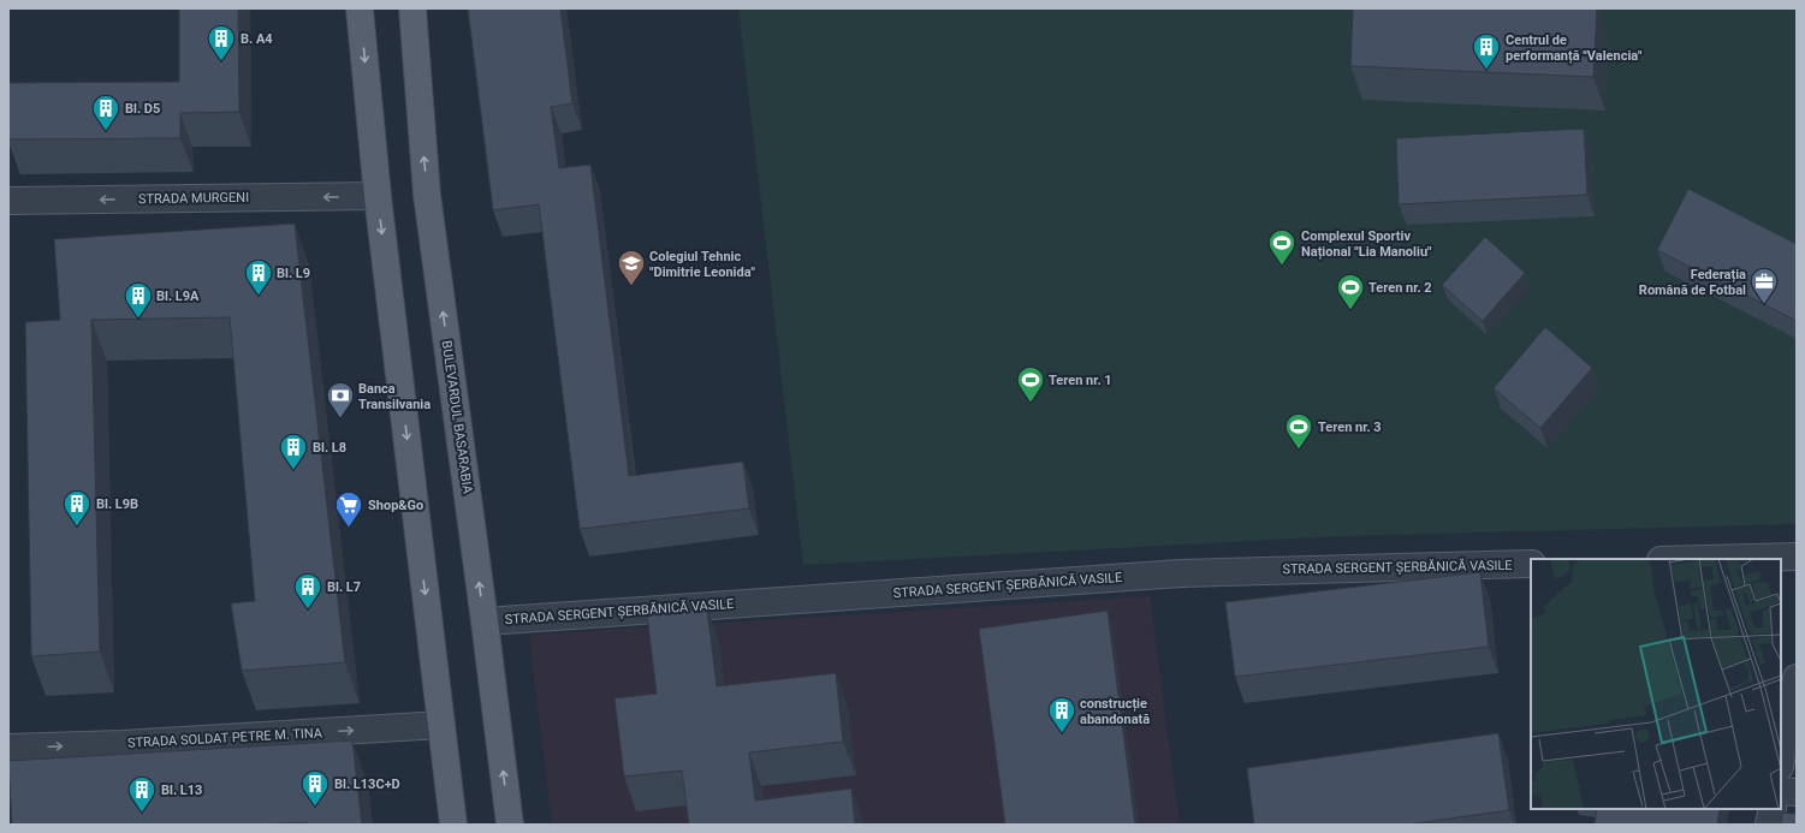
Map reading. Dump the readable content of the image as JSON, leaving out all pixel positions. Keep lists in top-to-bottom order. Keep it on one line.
{"streets":{"main road":["BULEVARDUL BASARABIA"],"street":["STRADA MURGENI","STRADA SERGENT ȘERBĂNICĂ VASILE","STRADA SOLDAT PETRE M. TINA"]},"crossings":[["BULEVARDUL BASARABIA","STRADA SERGENT ȘERBĂNICĂ VASILE"]],"one_way":["STRADA MURGENI","STRADA SOLDAT PETRE M. TINA"],"places":{"building":["B. A4","Centrul de performanță \"Valencia\"","Bl. D5","Bl. L9","Bl. L9A","Bl. L8","Bl. L9B","Bl. L7","construcție abandonată","Bl. L13C+D","Bl. L13"],"sports":["Complexul Sportiv Național \"Lia Manoliu\"","Teren nr. 2","Teren nr. 1","Teren nr. 3"],"school or university":["Colegiul Tehnic \"Dimitrie Leonida\""],"office":["Federația Română de Fotbal"],"bank":["Banca Transilvania"],"supermarket":["Shop&Go"]}}
